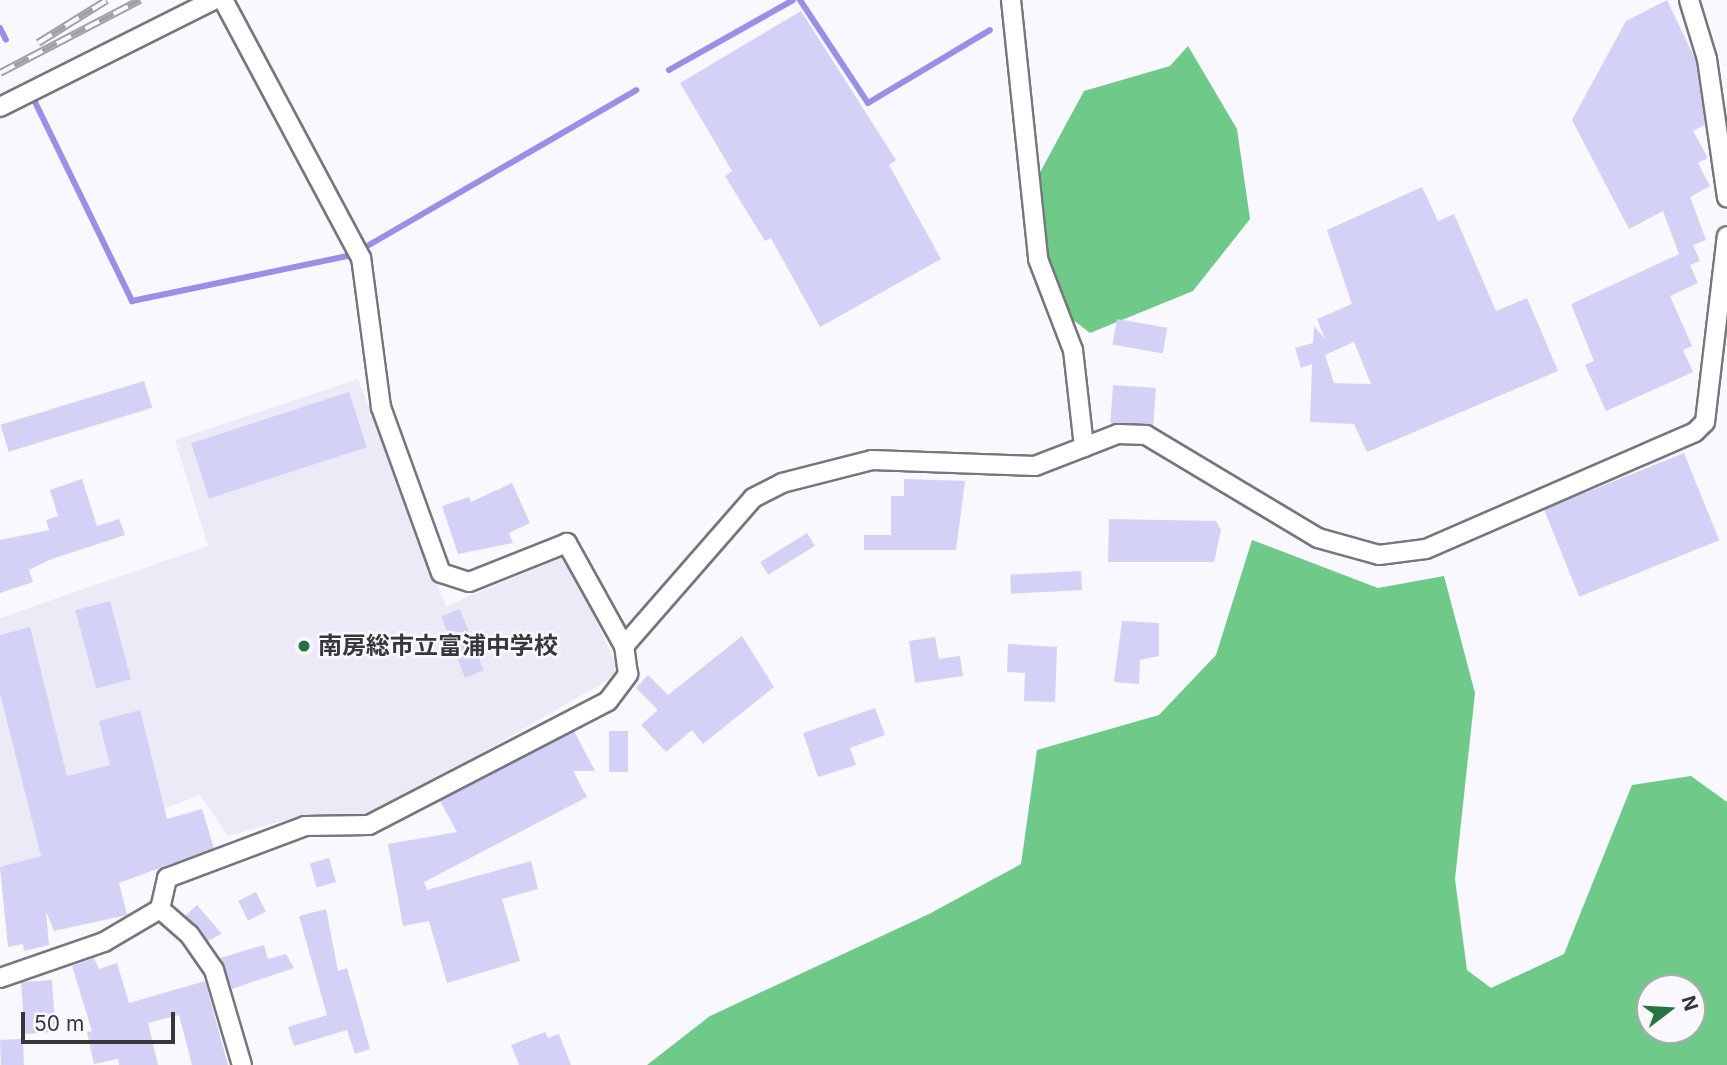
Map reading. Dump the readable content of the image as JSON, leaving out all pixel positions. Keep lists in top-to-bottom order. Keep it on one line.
{"places":["南房総市立富浦中学校"],"scale_bar":"50 m","north":"right"}
